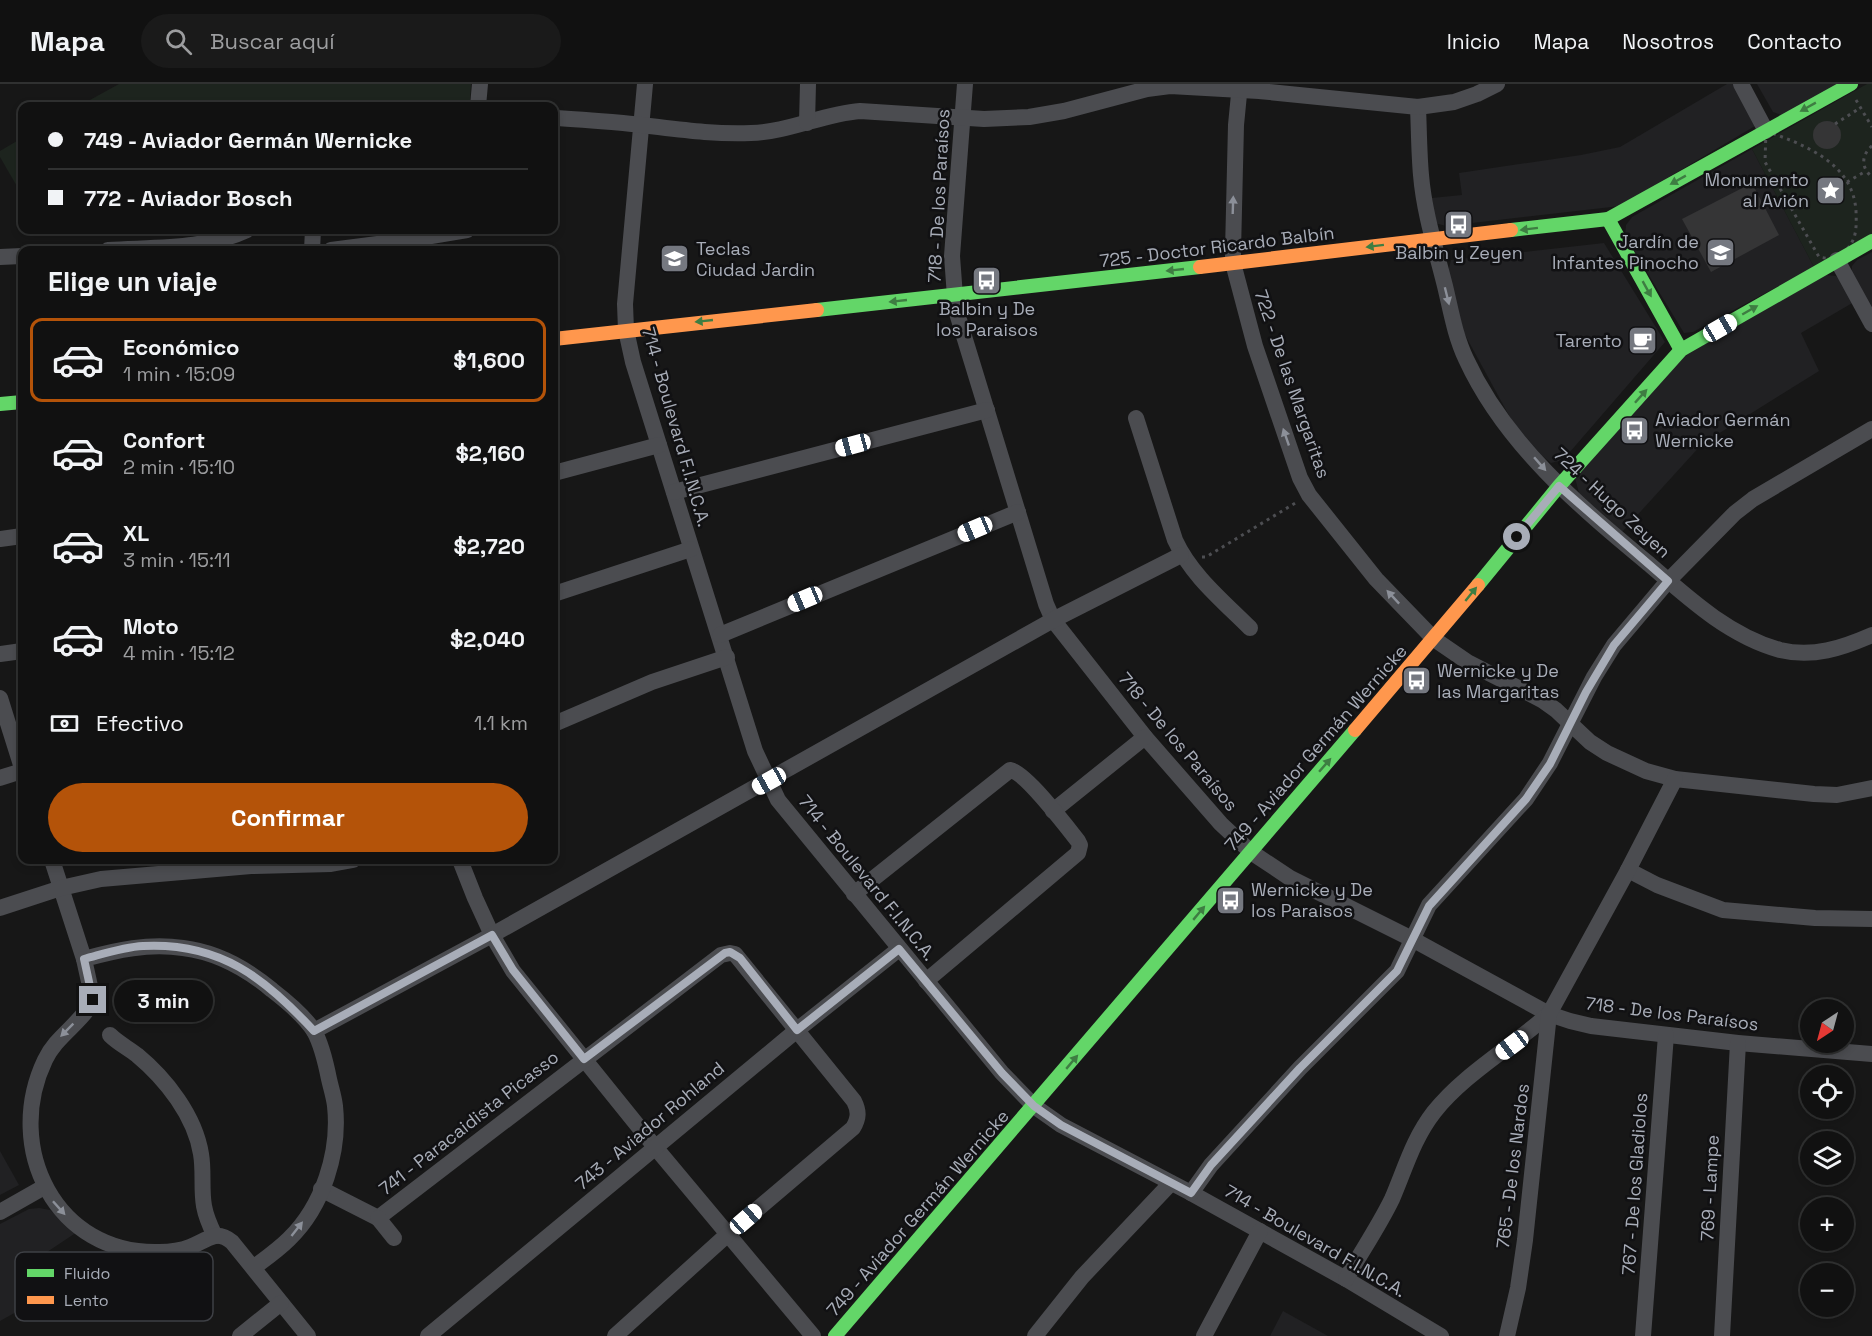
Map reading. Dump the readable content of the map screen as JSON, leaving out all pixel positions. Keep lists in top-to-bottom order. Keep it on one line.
{"streets":{"street":["718 - De los Paraísos","725 - Doctor Ricardo Balbín","722 - De las Margaritas","714 - Boulevard F.I.N.C.A.","724 - Hugo Zeyen","749 - Aviador Germán Wernicke","741 - Paracaidista Picasso","743 - Aviador Rohland","765 - De los Nardos","767 - De los Gladiolos","769 - Lampe"]},"crossings":[["718 - De los Paraísos","725 - Doctor Ricardo Balbín"],["718 - De los Paraísos","749 - Aviador Germán Wernicke"],["718 - De los Paraísos","765 - De los Nardos"],["718 - De los Paraísos","767 - De los Gladiolos"],["718 - De los Paraísos","769 - Lampe"],["725 - Doctor Ricardo Balbín","722 - De las Margaritas"],["725 - Doctor Ricardo Balbín","714 - Boulevard F.I.N.C.A."],["725 - Doctor Ricardo Balbín","724 - Hugo Zeyen"],["722 - De las Margaritas","749 - Aviador Germán Wernicke"],["722 - De las Margaritas","765 - De los Nardos"],["714 - Boulevard F.I.N.C.A.","749 - Aviador Germán Wernicke"],["714 - Boulevard F.I.N.C.A.","743 - Aviador Rohland"],["724 - Hugo Zeyen","749 - Aviador Germán Wernicke"],["741 - Paracaidista Picasso","743 - Aviador Rohland"]],"one_way":["725 - Doctor Ricardo Balbín","724 - Hugo Zeyen","749 - Aviador Germán Wernicke"],"places":{"place":["Monumento al Avión"],"bus stop":["Balbin y Zeyen","Balbin y De los Paraisos","Aviador Germán Wernicke","Wernicke y De las Margaritas","Wernicke y De los Paraisos"],"school or university":["Jardín de Infantes Pinocho","Teclas Ciudad Jardin"],"cafe":["Tarento"]},"legend":["Fluido","Lento"],"north":"bottom left","page":{"header":"Mapa","search":"Buscar aquí","nav":["Inicio","Mapa","Nosotros","Contacto"],"banner":["749 - Aviador Germán Wernicke","772 - Aviador Bosch"],"heading":"Elige un viaje","list":[{"name":"Económico","note":"1 min · 15:09","value":"$1,600"},{"name":"Confort","note":"2 min · 15:10","value":"$2,160"},{"name":"XL","note":"3 min · 15:11","value":"$2,720"},{"name":"Moto","note":"4 min · 15:12","value":"$2,040"}],"pay":["Efectivo","1.1 km"],"buttons":"Confirmar","bubble":"3 min","map_buttons":["+","−"]}}
